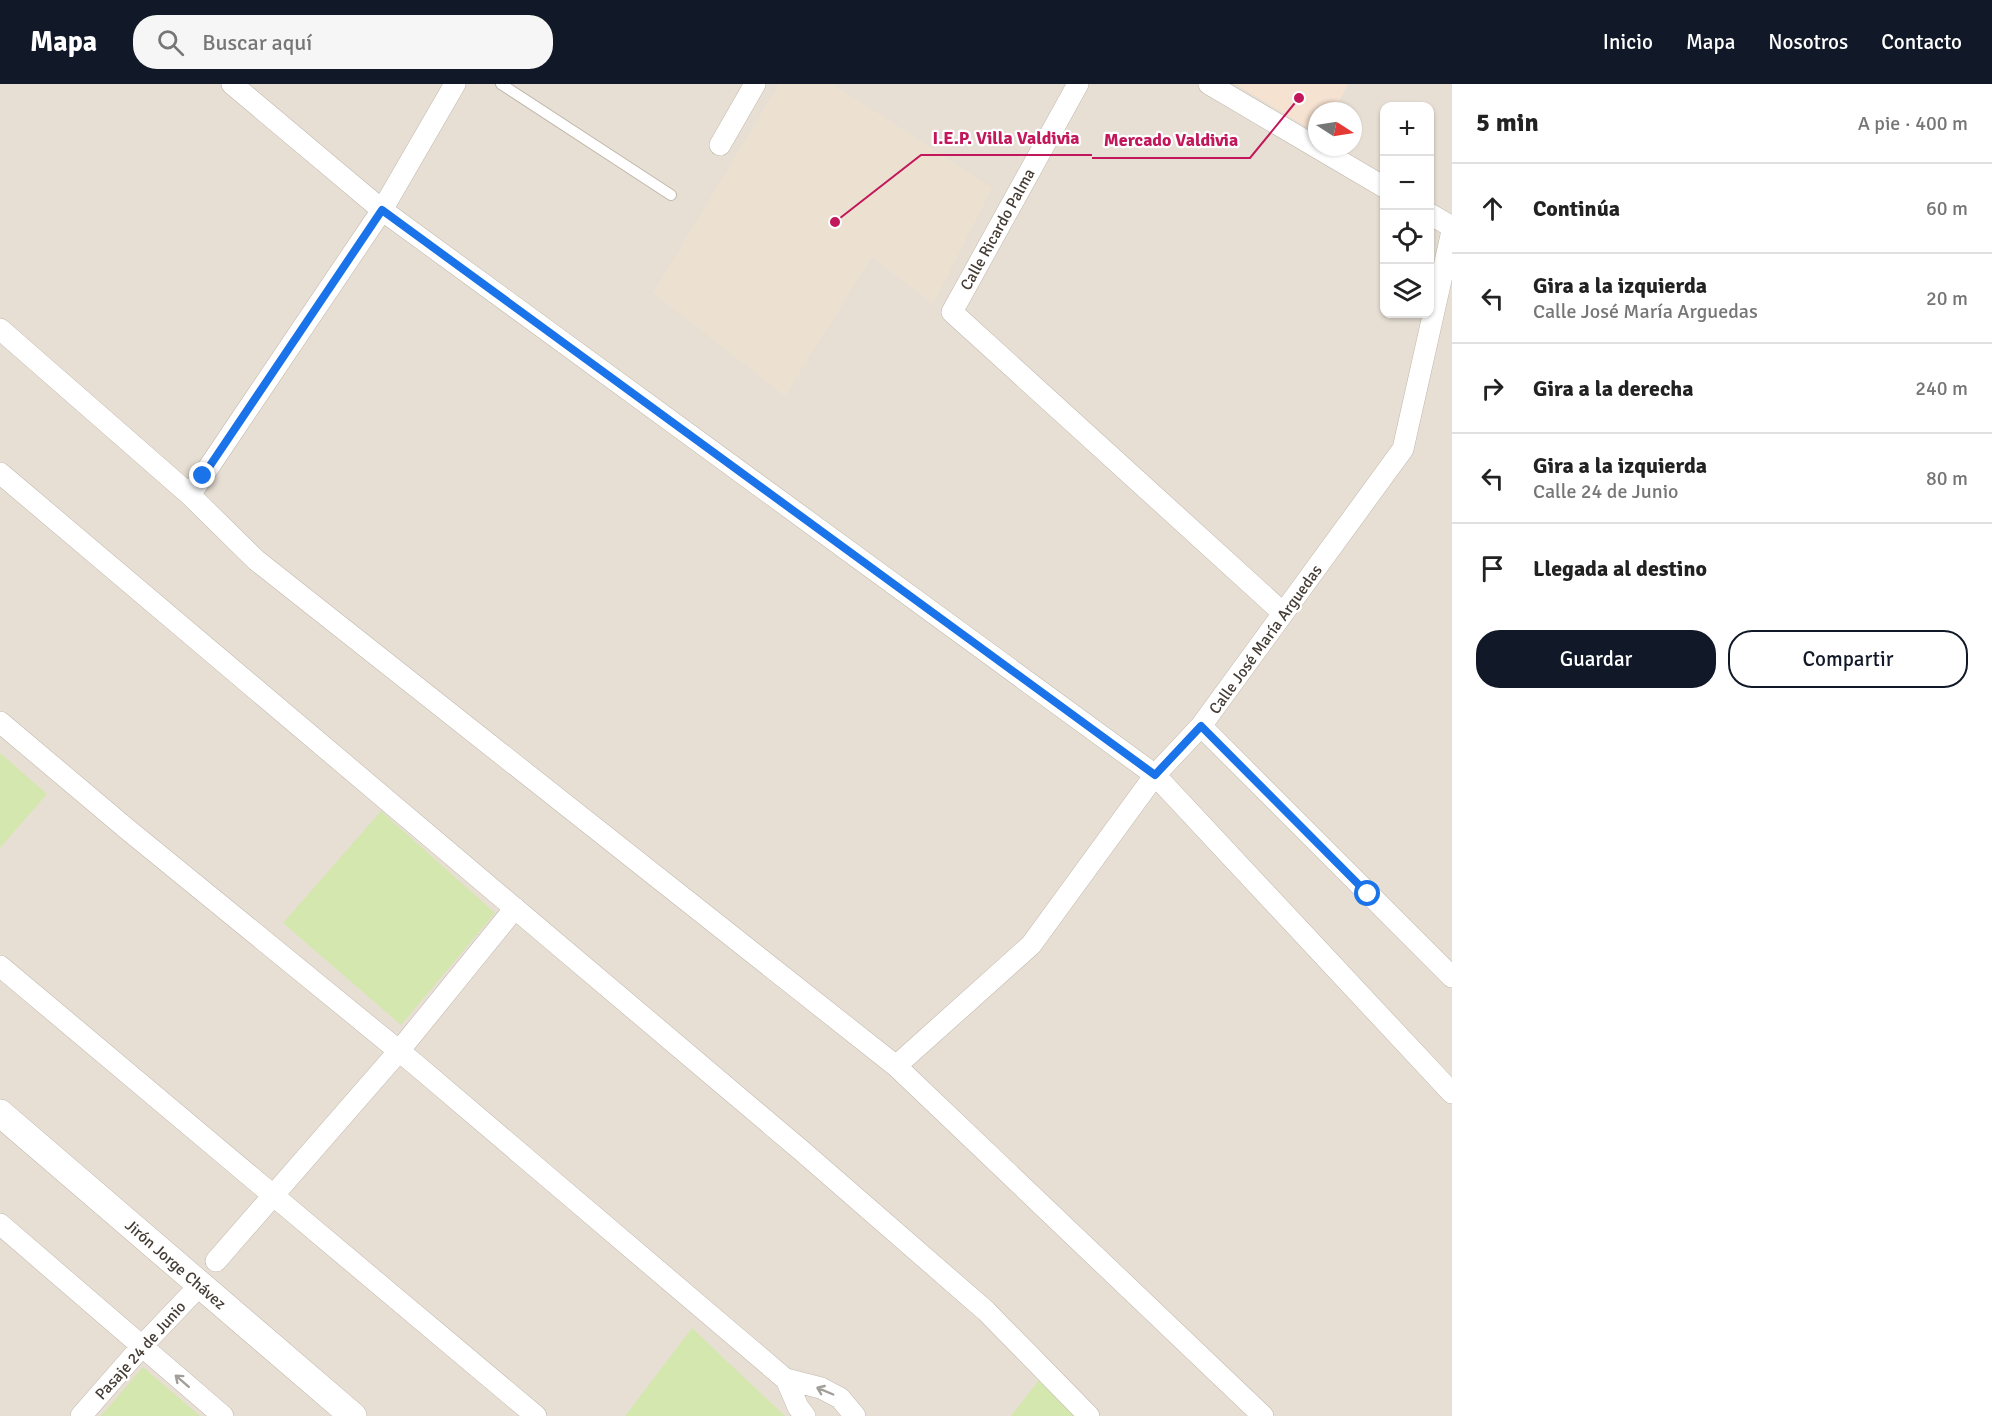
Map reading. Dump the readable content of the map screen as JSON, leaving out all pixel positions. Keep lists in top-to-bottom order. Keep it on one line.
{"streets":{"street":["Calle Ricardo Palma","Calle José María Arguedas","Jirón Jorge Chávez","Pasaje 24 de Junio"]},"crossings":[["Calle Ricardo Palma","Calle José María Arguedas"],["Jirón Jorge Chávez","Pasaje 24 de Junio"]],"places":["Mercado Valdivia","I.E.P. Villa Valdivia"],"north":"right","page":{"header":"Mapa","search":"Buscar aquí","nav":["Inicio","Mapa","Nosotros","Contacto"],"heading":["5 min","A pie · 400 m"],"map_buttons":["+","−"],"list":[["Continúa","60 m"],["Gira a la izquierda","Calle José María Arguedas","20 m"],["Gira a la derecha","240 m"],["Gira a la izquierda","Calle 24 de Junio","80 m"],"Llegada al destino"],"buttons":["Guardar","Compartir"]}}
